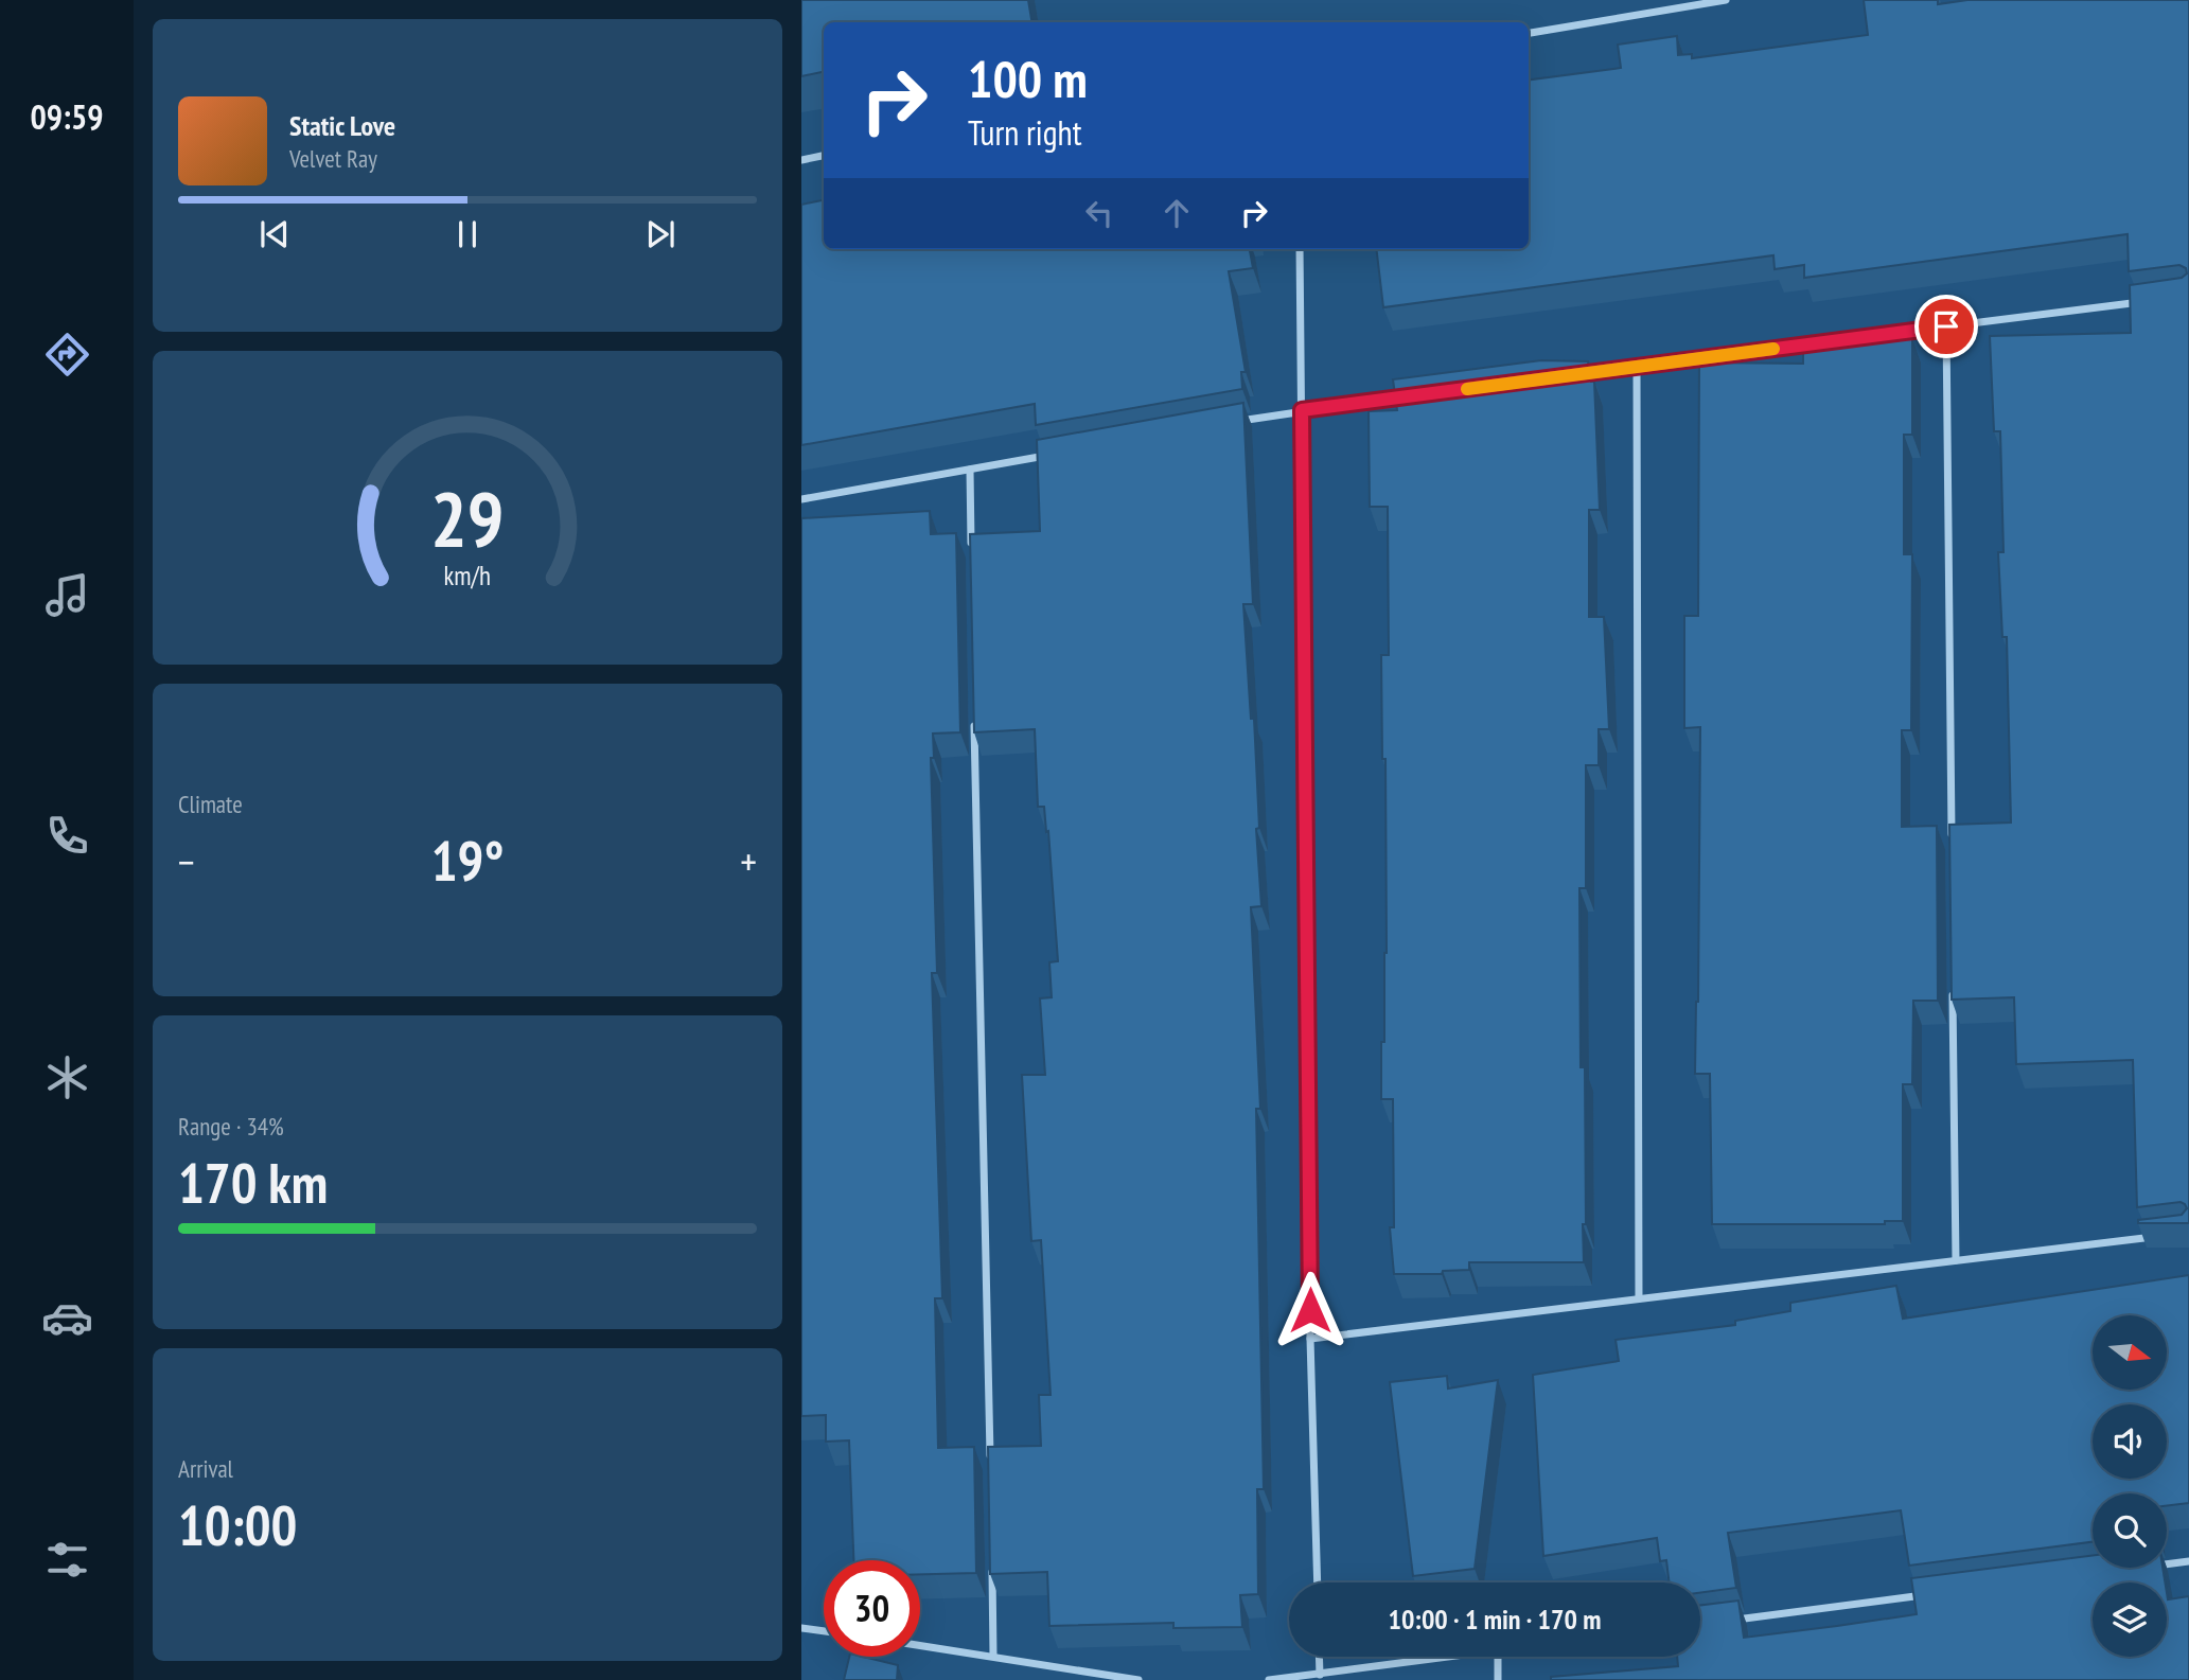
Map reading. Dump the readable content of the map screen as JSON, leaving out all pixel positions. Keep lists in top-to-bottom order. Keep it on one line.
{"north":"right","page":{"tabs":"09:59","turn":["100 m","Turn right"],"song":["Static Love","Velvet Ray"],"tile":["Climate",["Range · 34%","170 km"],["Arrival","10:00"]],"heat":["−","19°","+"],"limit":"30","trip":"10:00 · 1 min · 170 m","gauge":["29","km/h"]}}
